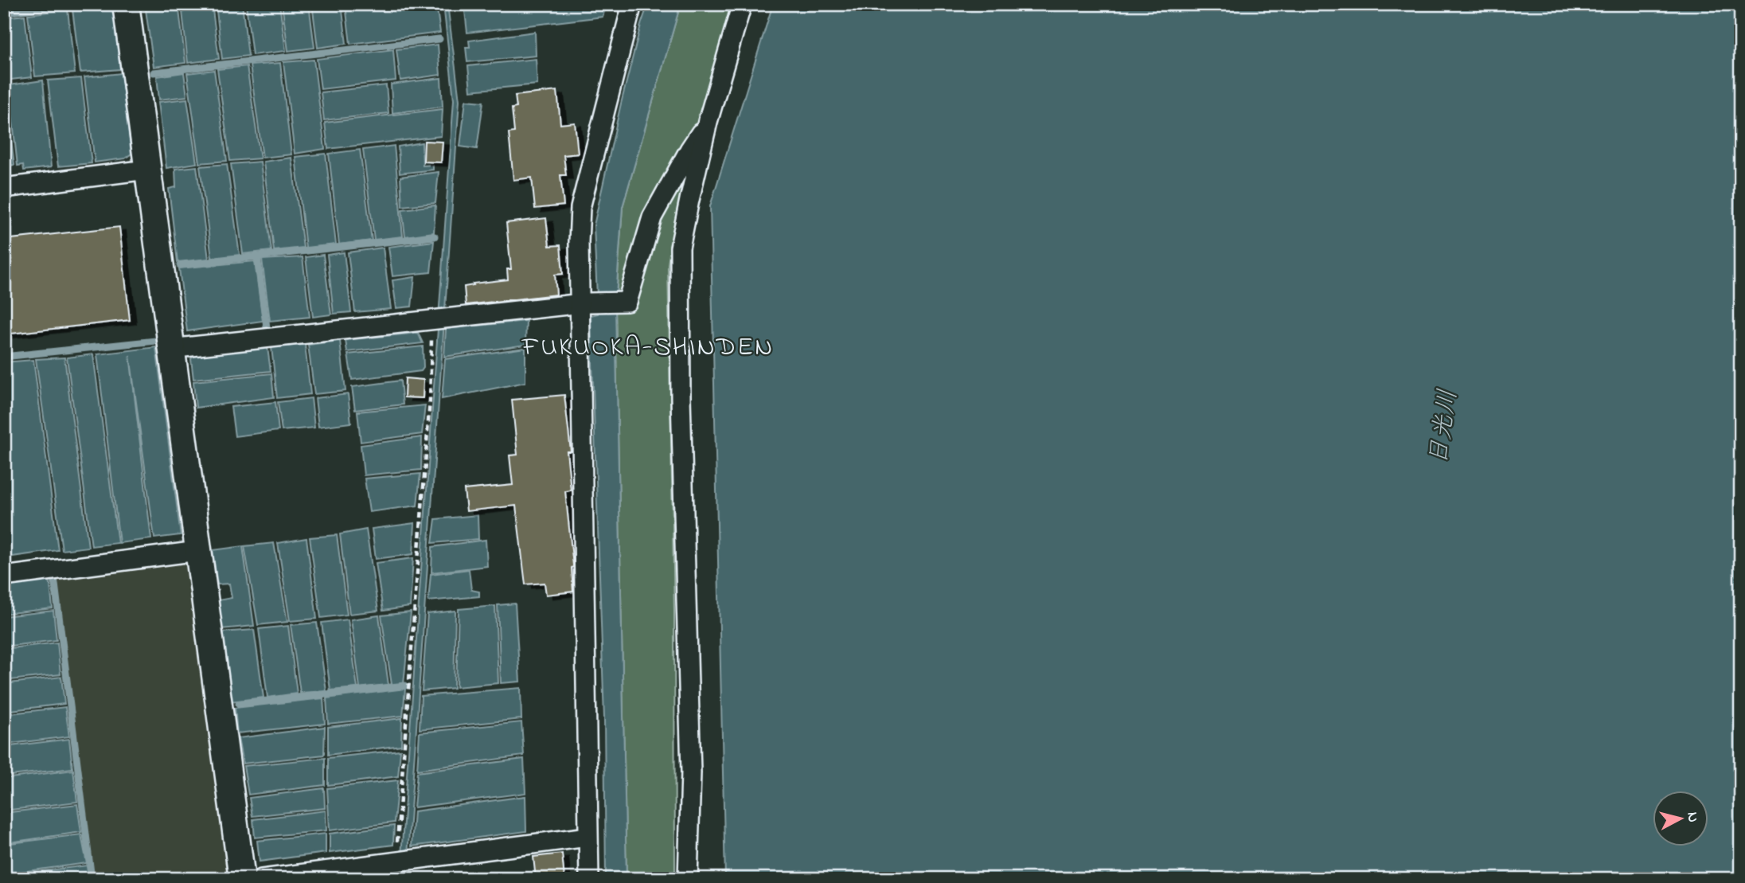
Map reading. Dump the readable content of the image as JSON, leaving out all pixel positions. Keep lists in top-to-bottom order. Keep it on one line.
{"districts":["FUKUOKA-SHINDEN"],"water":["日光川"],"north":"right"}
